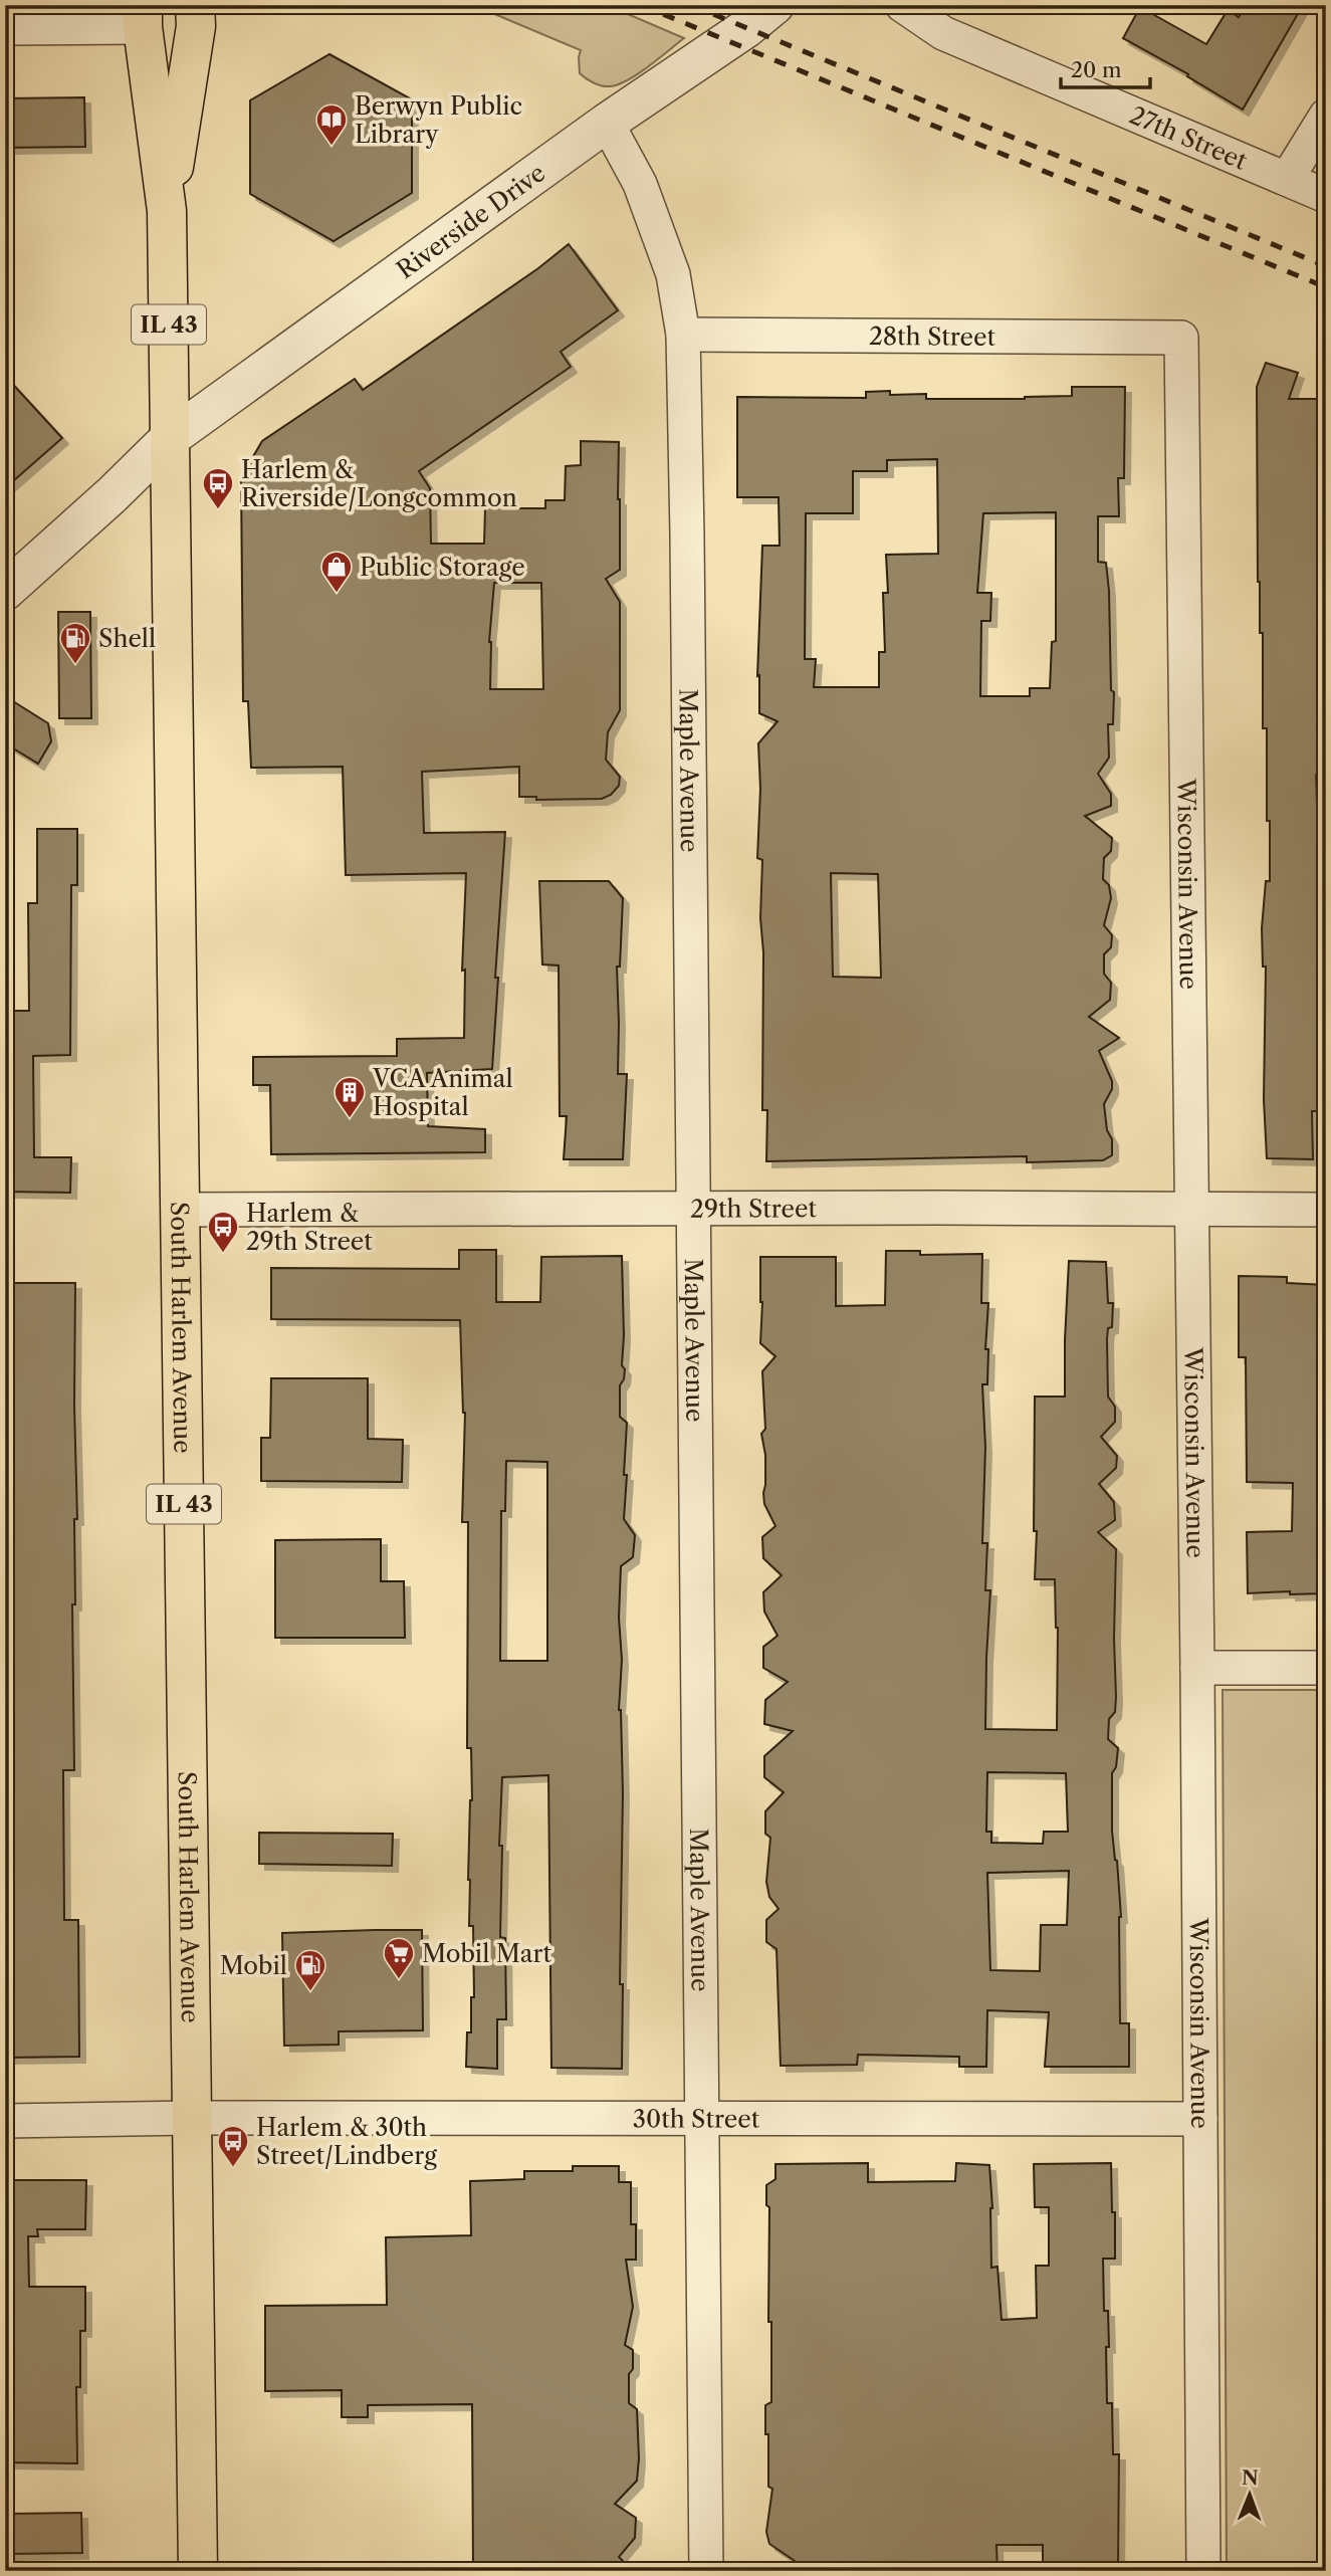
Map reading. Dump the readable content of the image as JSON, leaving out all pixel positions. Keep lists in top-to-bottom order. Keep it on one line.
{"streets":{"main road":["IL 43","South Harlem Avenue"],"street":["27th Street","Riverside Drive","28th Street","Maple Avenue","Wisconsin Avenue","29th Street","30th Street"]},"crossings":[["Riverside Drive","Maple Avenue"],["Riverside Drive","South Harlem Avenue"],["28th Street","Maple Avenue"],["28th Street","Wisconsin Avenue"],["Maple Avenue","29th Street"],["Maple Avenue","30th Street"],["Wisconsin Avenue","29th Street"],["Wisconsin Avenue","30th Street"],["29th Street","South Harlem Avenue"],["South Harlem Avenue","30th Street"]],"places":{"library":["Berwyn Public Library"],"bus stop":["Harlem & Riverside/Longcommon","Harlem & 29th Street","Harlem & 30th Street/Lindberg"],"shop":["Public Storage"],"fuel station":["Shell","Mobil"],"building":["VCA Animal Hospital"],"supermarket":["Mobil Mart"]},"scale_bar":"20 m","north":"top"}
